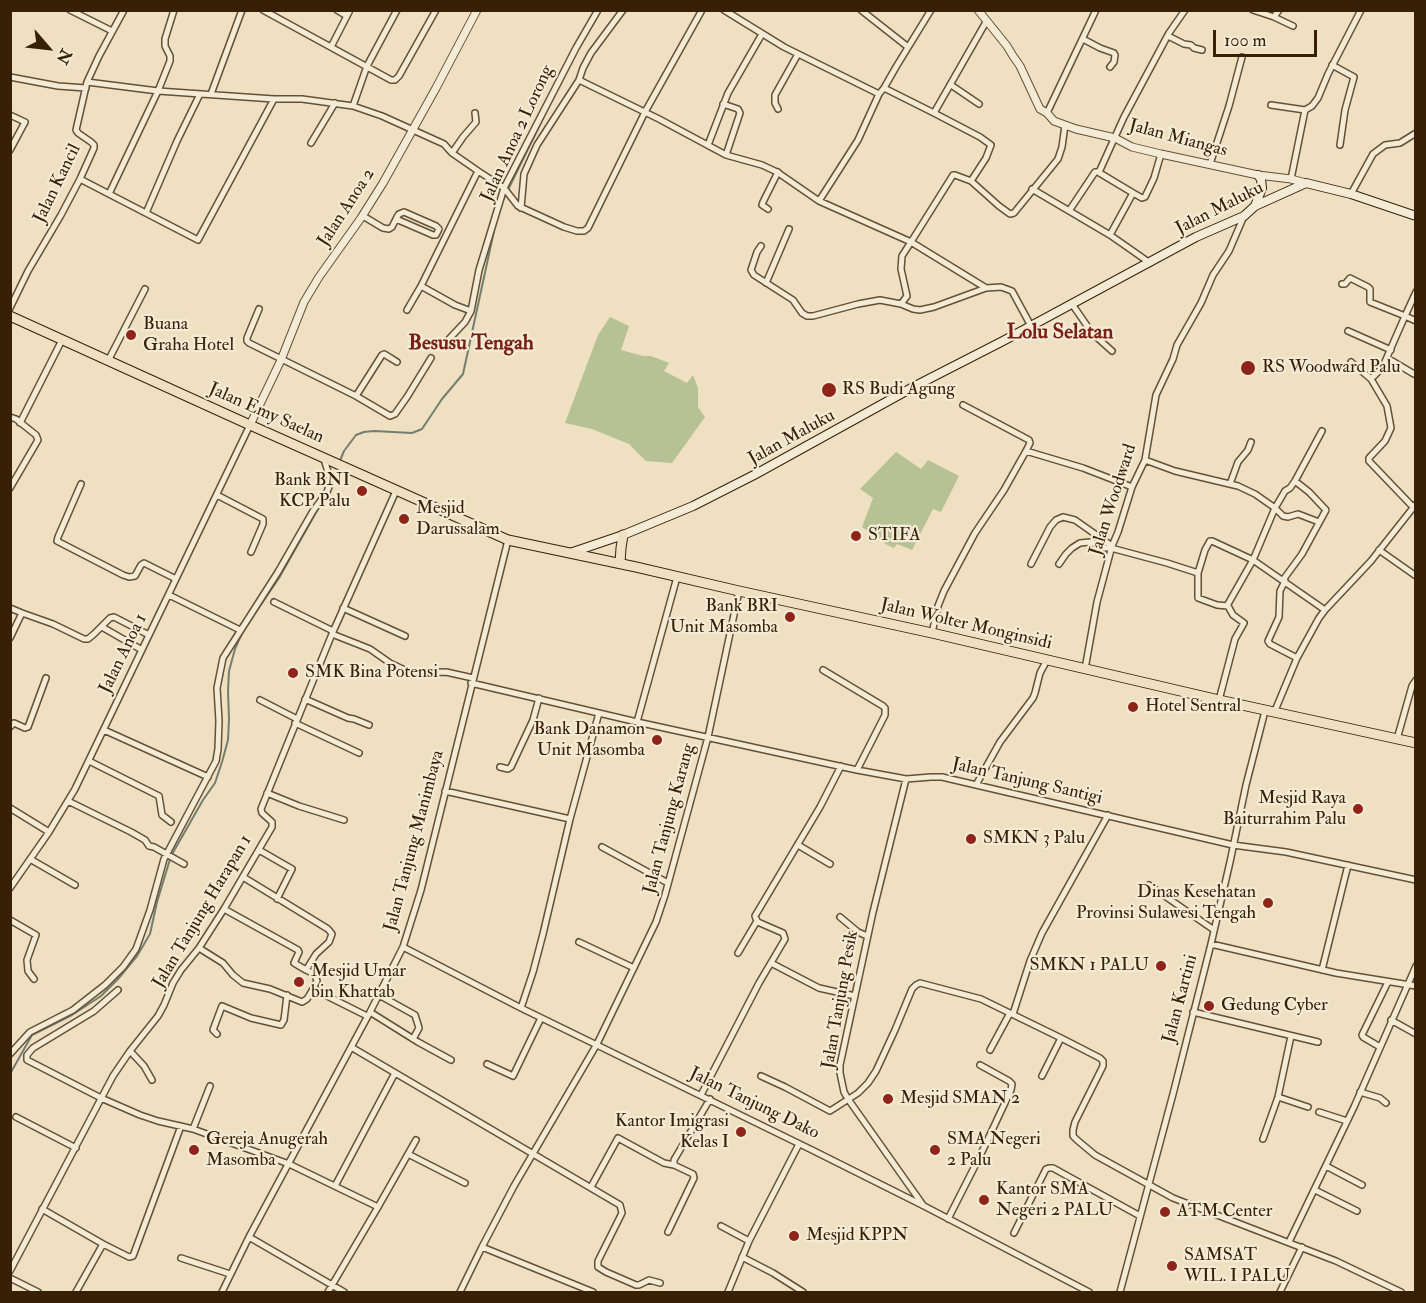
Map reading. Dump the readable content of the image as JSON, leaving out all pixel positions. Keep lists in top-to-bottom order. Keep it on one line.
{"streets":{"highway":["Jalan Emy Saelan","Jalan Wolter Monginsidi"],"main road":["Jalan Maluku"],"street":["Jalan Anoa 2 Lorong","Jalan Miangas","Jalan Kancil","Jalan Anoa 2","Jalan Woodward","Jalan Anoa 1","Jalan Tanjung Santigi","Jalan Tanjung Karang","Jalan Tanjung Manimbaya","Jalan Tanjung Harapan 1","Jalan Kartini","Jalan Tanjung Pesik","Jalan Tanjung Dako"]},"crossings":[["Jalan Miangas","Jalan Maluku"],["Jalan Anoa 2","Jalan Emy Saelan"],["Jalan Anoa 2","Jalan Anoa 1"],["Jalan Maluku","Jalan Woodward"],["Jalan Maluku","Jalan Wolter Monginsidi"],["Jalan Emy Saelan","Jalan Wolter Monginsidi"],["Jalan Emy Saelan","Jalan Anoa 1"],["Jalan Emy Saelan","Jalan Tanjung Manimbaya"],["Jalan Emy Saelan","Jalan Tanjung Harapan 1"],["Jalan Woodward","Jalan Wolter Monginsidi"],["Jalan Wolter Monginsidi","Jalan Tanjung Karang"],["Jalan Wolter Monginsidi","Jalan Tanjung Manimbaya"],["Jalan Wolter Monginsidi","Jalan Kartini"],["Jalan Tanjung Santigi","Jalan Tanjung Karang"],["Jalan Tanjung Santigi","Jalan Tanjung Manimbaya"],["Jalan Tanjung Santigi","Jalan Tanjung Harapan 1"],["Jalan Tanjung Santigi","Jalan Kartini"],["Jalan Tanjung Santigi","Jalan Tanjung Pesik"],["Jalan Tanjung Karang","Jalan Tanjung Dako"],["Jalan Tanjung Manimbaya","Jalan Tanjung Dako"],["Jalan Tanjung Pesik","Jalan Tanjung Dako"]],"districts":["Lolu Selatan","Besusu Tengah"],"places":["Buana Graha Hotel","RS Woodward Palu","RS Budi Agung","Bank BNI KCP Palu","Mesjid Darussalam","STIFA","Bank BRI Unit Masomba","SMK Bina Potensi","Hotel Sentral","Bank Danamon Unit Masomba","Mesjid Raya Baiturrahim Palu","SMKN 3 Palu","Dinas Kesehatan Provinsi Sulawesi Tengah","SMKN 1 PALU","Mesjid Umar bin Khattab","Gedung Cyber","Mesjid SMAN 2","Kantor Imigrasi Kelas I","Gereja Anugerah Masomba","SMA Negeri 2 Palu","Kantor SMA Negeri 2 PALU","ATM Center","Mesjid KPPN","SAMSAT WIL. I PALU"],"scale_bar":"100 m","north":"bottom right"}
